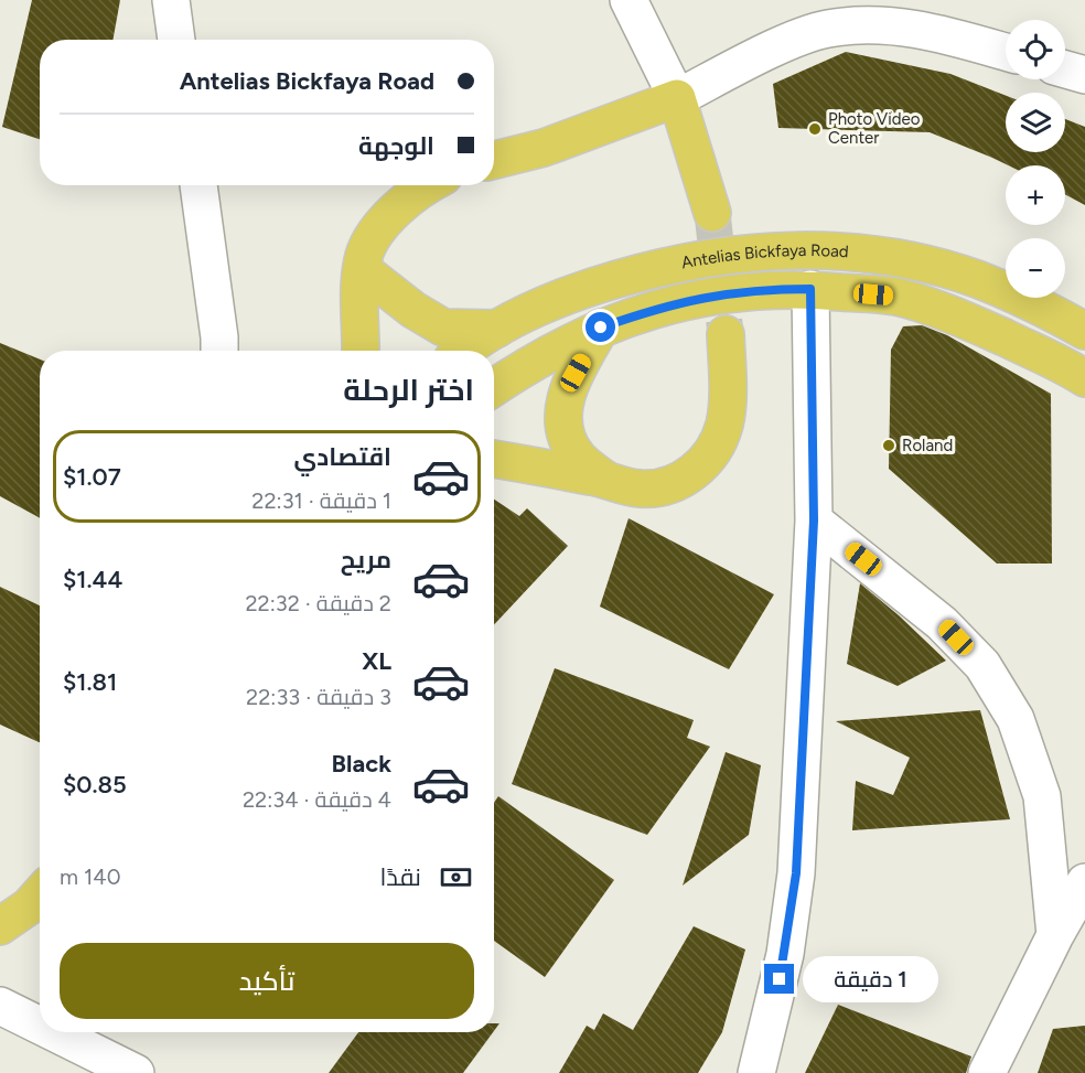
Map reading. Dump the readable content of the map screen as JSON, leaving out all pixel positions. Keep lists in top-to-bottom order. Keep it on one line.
{"streets":{"highway":["Antelias Bickfaya Road"]},"places":["Photo Video Center","Roland"],"page":{"map_buttons":["+","−"],"banner":["Antelias Bickfaya Road","الوجهة"],"heading":"اختر الرحلة","list":[{"name":"اقتصادي","note":"1 دقيقة · 22:31","value":"$1.07"},{"name":"مريح","note":"2 دقيقة · 22:32","value":"$1.44"},{"name":"XL","note":"3 دقيقة · 22:33","value":"$1.81"},{"name":"Black","note":"4 دقيقة · 22:34","value":"$0.85"}],"pay":["نقدًا","140 m"],"buttons":"تأكيد","bubble":"1 دقيقة"}}
